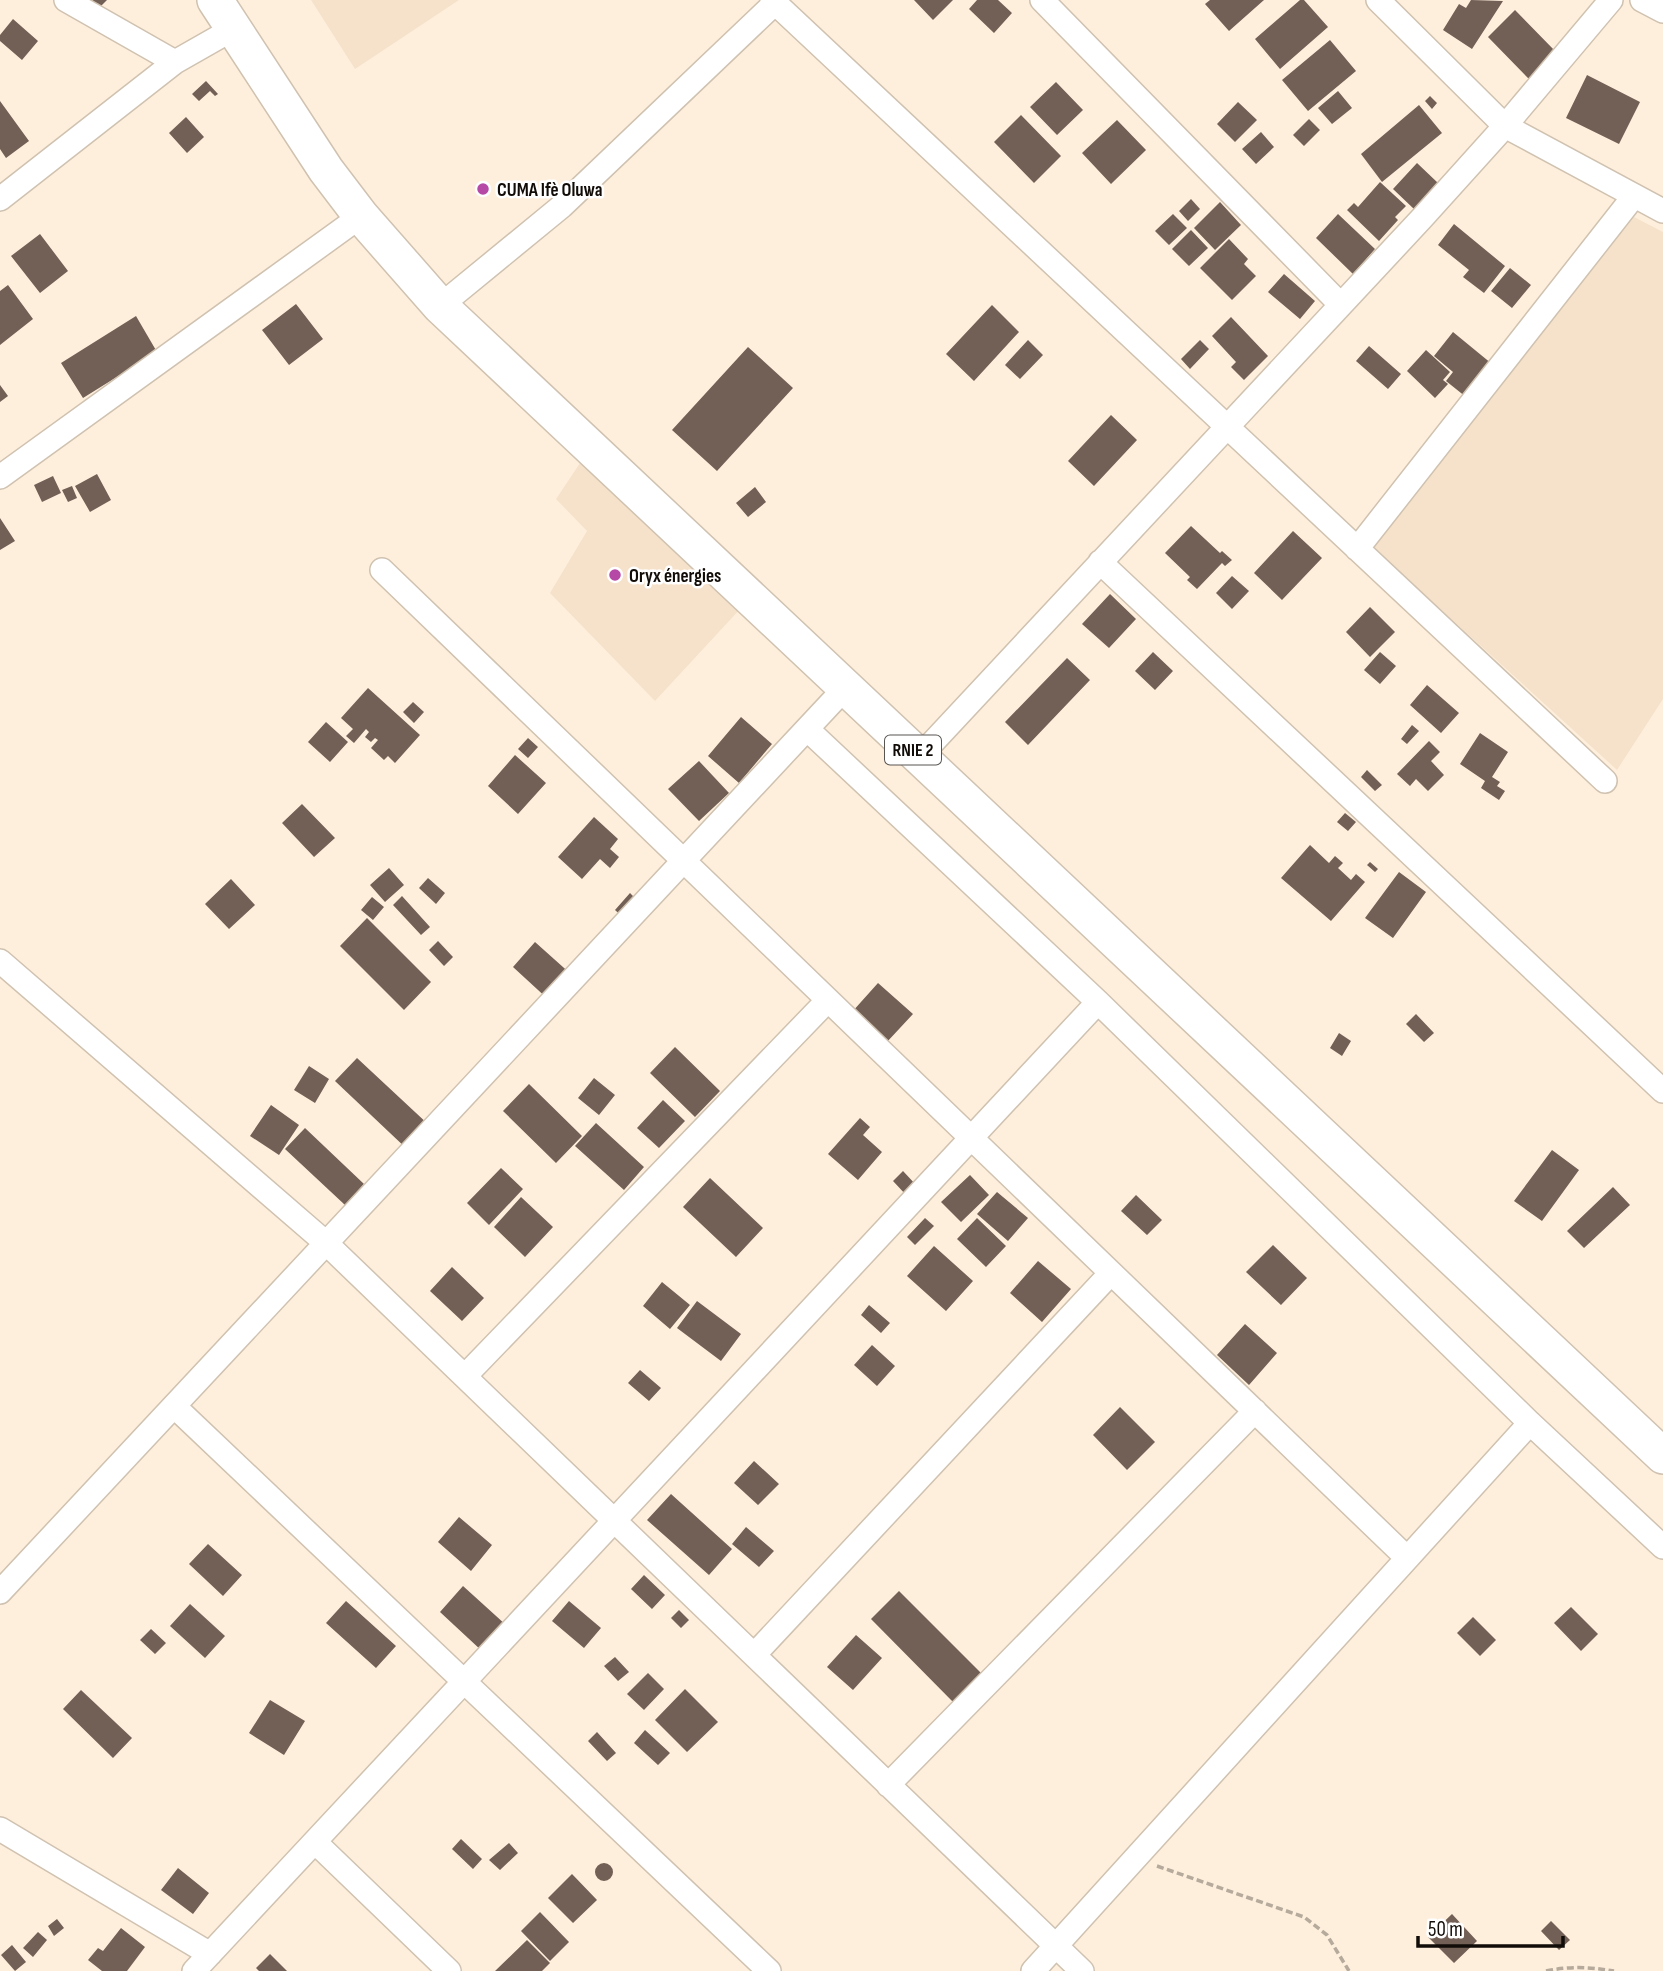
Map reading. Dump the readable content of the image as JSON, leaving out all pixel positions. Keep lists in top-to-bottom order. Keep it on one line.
{"streets":{"main road":["RNIE 2"]},"places":["CUMA Ifè Oluwa","Oryx énergies"],"scale_bar":"50 m"}
